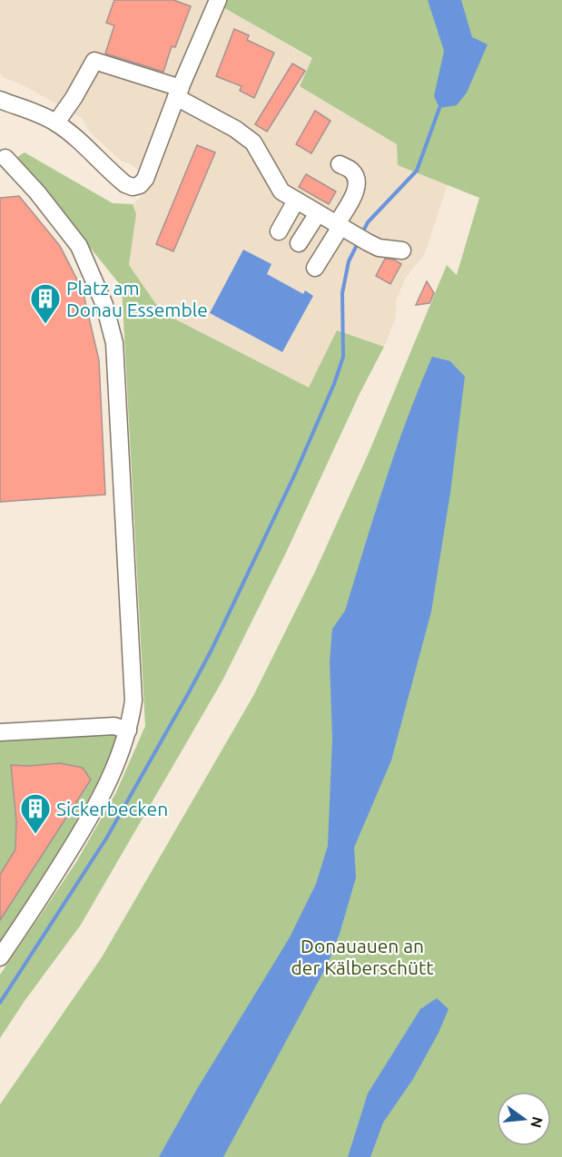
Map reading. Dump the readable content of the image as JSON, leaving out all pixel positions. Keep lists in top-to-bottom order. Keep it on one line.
{"parks":["Donauauen an der Kälberschütt"],"places":{"building":["Platz am Donau Essemble","Sickerbecken"]},"north":"right"}
